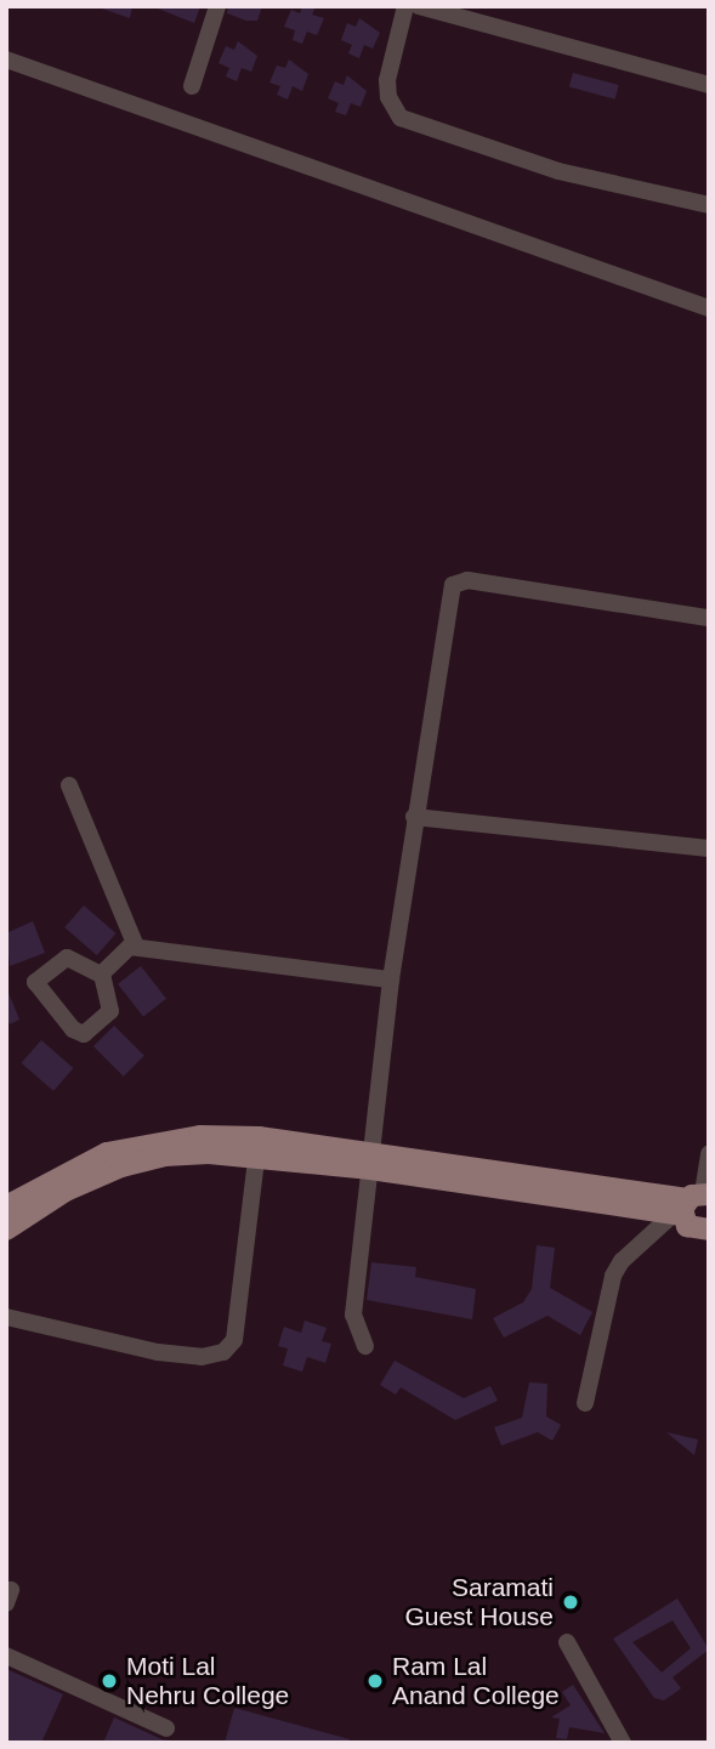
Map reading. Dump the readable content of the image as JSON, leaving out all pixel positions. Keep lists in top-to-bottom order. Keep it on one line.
{"places":["Saramati Guest House","Moti Lal Nehru College","Ram Lal Anand College"]}
